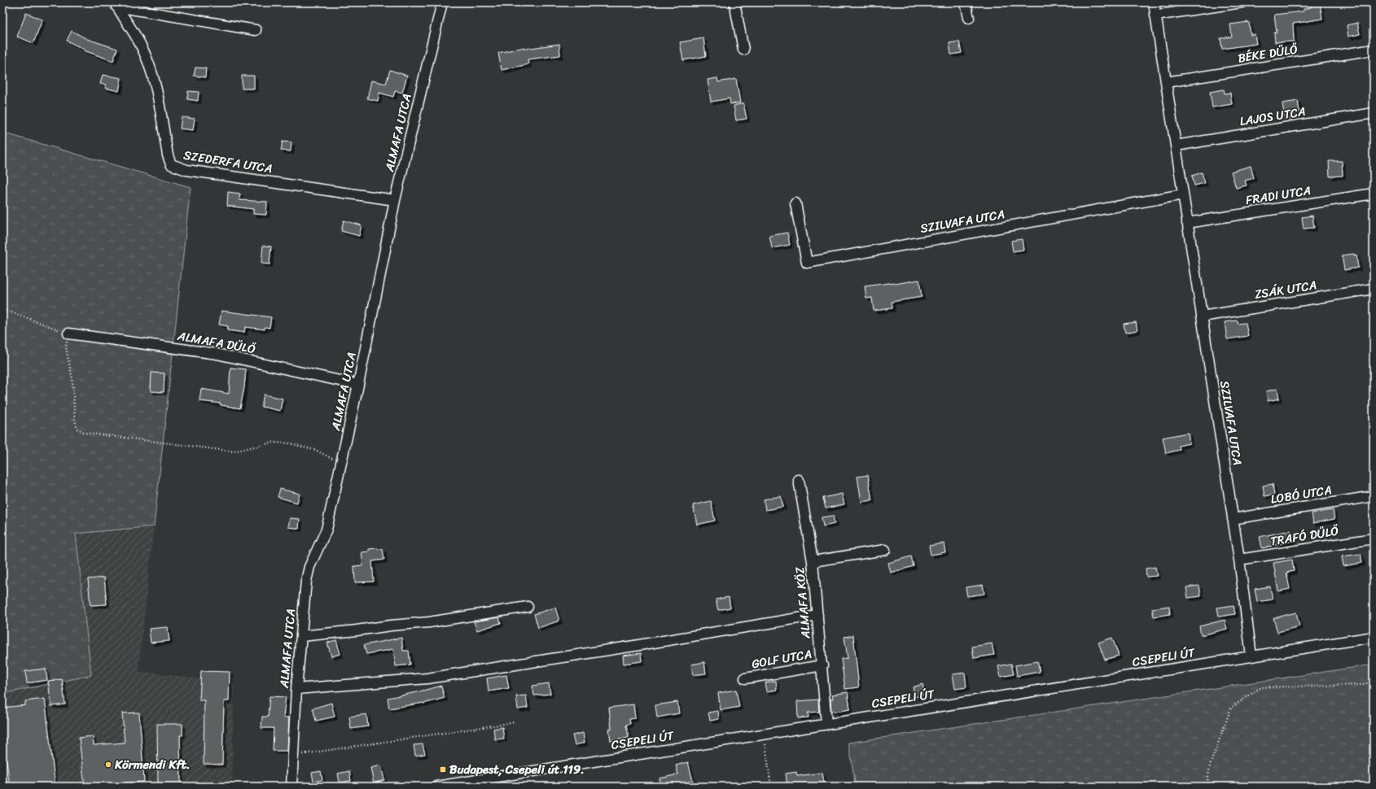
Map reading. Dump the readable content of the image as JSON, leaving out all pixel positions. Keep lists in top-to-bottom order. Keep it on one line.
{"streets":{"street":["BÉKE DŰLŐ","LAJOS UTCA","ALMAFA UTCA","SZEDERFA UTCA","FRADI UTCA","SZILVAFA UTCA","ZSÁK UTCA","ALMAFA DŰLŐ","LOBÓ UTCA","TRAFÓ DŰLŐ","ALMAFA KÖZ","CSEPELI ÚT","GOLF UTCA"]},"crossings":[["BÉKE DŰLŐ","SZILVAFA UTCA"],["LAJOS UTCA","SZILVAFA UTCA"],["ALMAFA UTCA","SZEDERFA UTCA"],["ALMAFA UTCA","ALMAFA DŰLŐ"],["FRADI UTCA","SZILVAFA UTCA"],["SZILVAFA UTCA","ZSÁK UTCA"],["SZILVAFA UTCA","LOBÓ UTCA"],["SZILVAFA UTCA","TRAFÓ DŰLŐ"],["SZILVAFA UTCA","CSEPELI ÚT"],["ALMAFA KÖZ","CSEPELI ÚT"],["ALMAFA KÖZ","GOLF UTCA"]],"places":{"other":["Körmendi Kft."],"transit":["Budapest, Csepeli út 119."]}}
